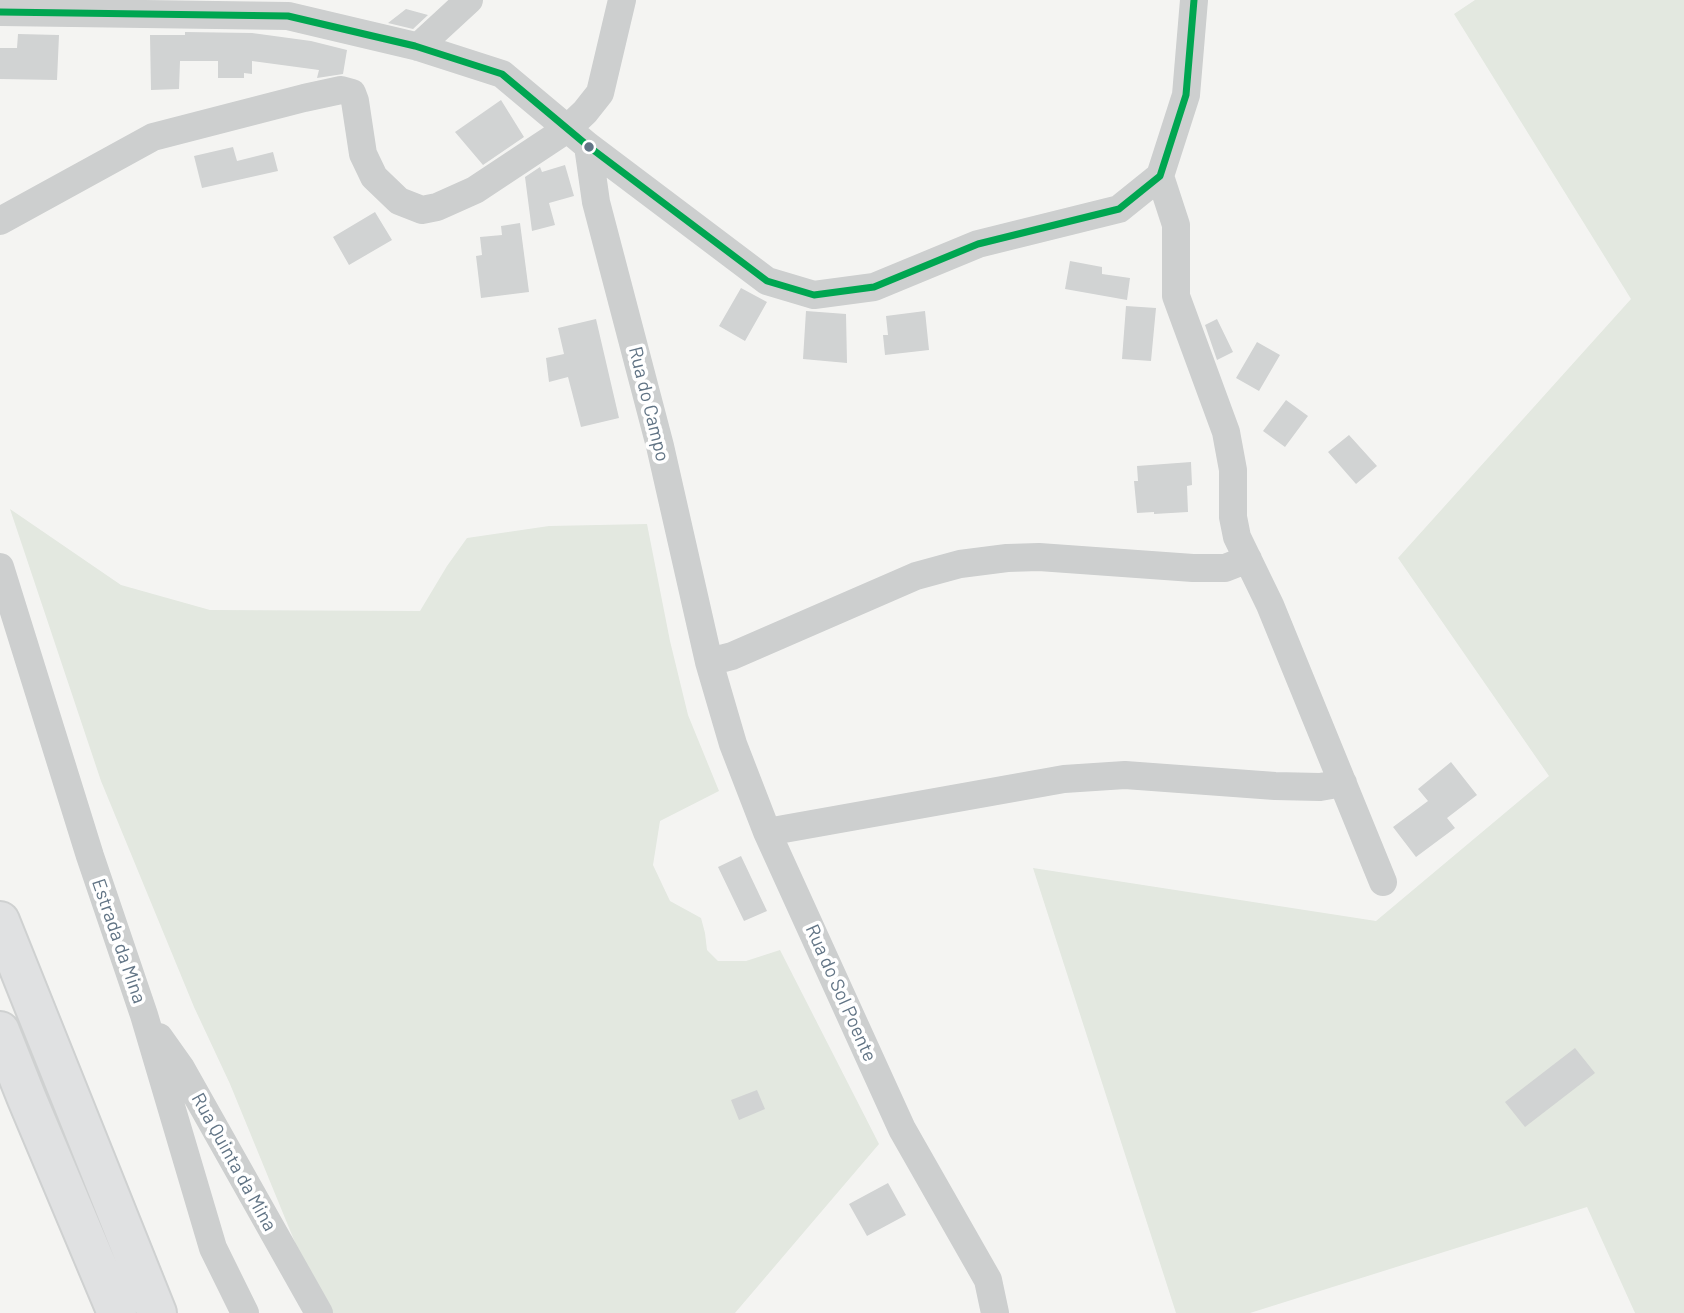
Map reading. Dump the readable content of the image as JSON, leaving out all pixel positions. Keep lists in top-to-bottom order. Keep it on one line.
{"streets":{"street":["Rua do Campo","Estrada da Mina","Rua do Sol Poente","Rua Quinta da Mina"]},"crossings":[["Rua do Campo","Rua do Sol Poente"],["Estrada da Mina","Rua Quinta da Mina"]]}
